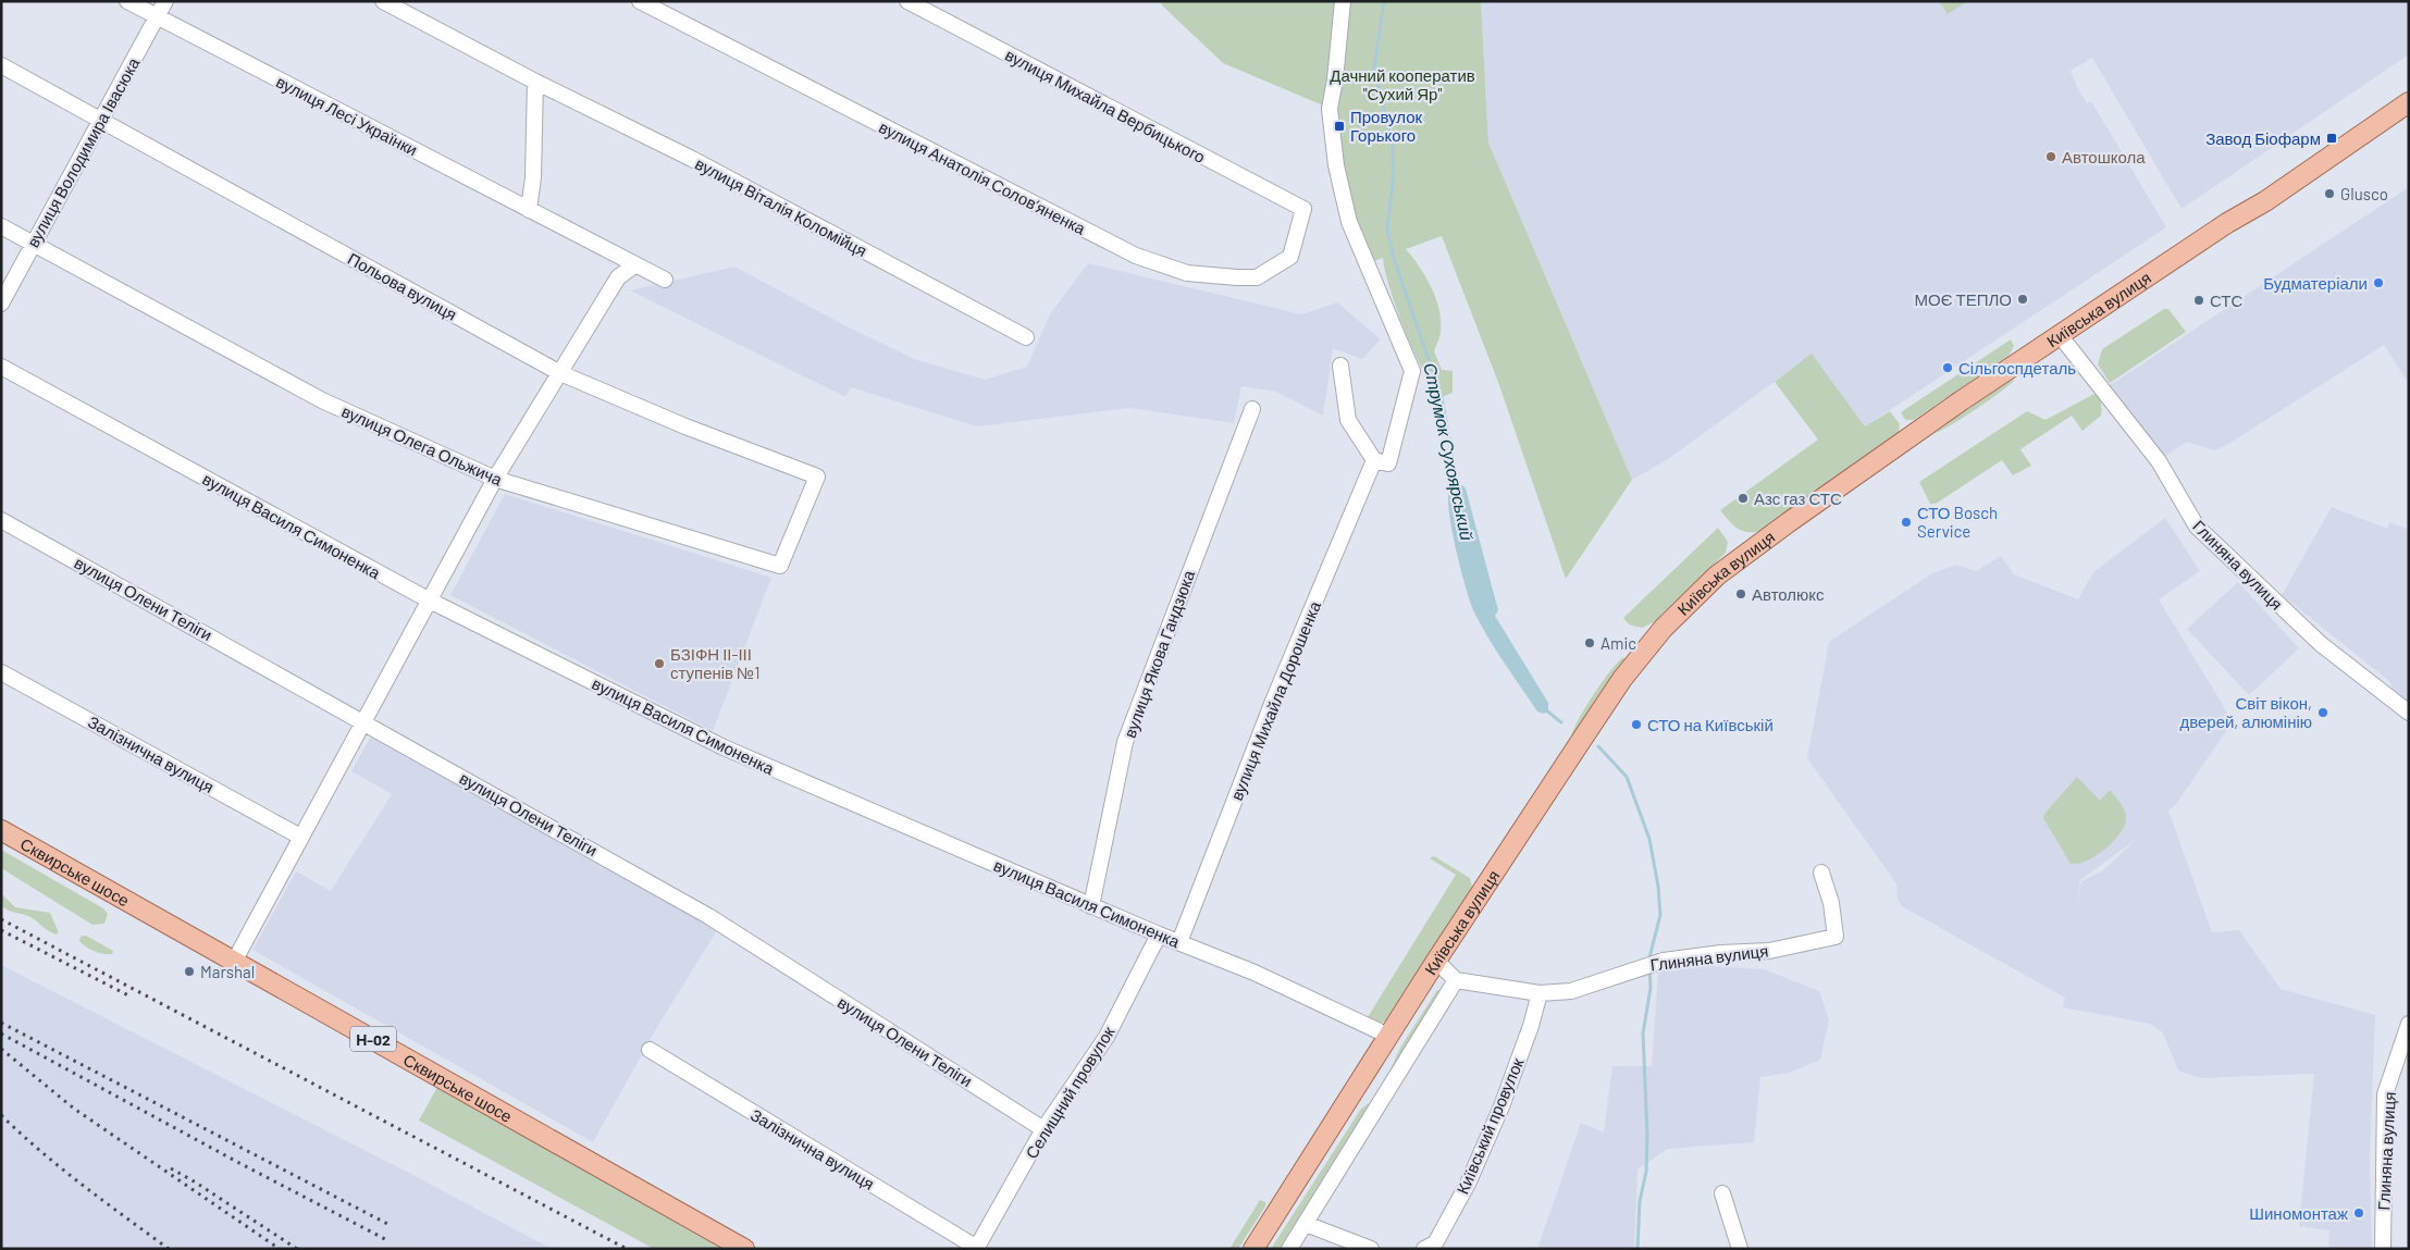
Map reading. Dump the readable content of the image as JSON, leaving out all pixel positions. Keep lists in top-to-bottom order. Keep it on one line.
{"streets":{"main road":["Київська вулиця","Сквирське шосе","Н-02"],"street":["вулиця Михайла Вербицького","вулиця Лесі Українки","вулиця Володимира Івасюка","вулиця Анатолія Соловʼяненка","вулиця Віталія Коломійця","Польова вулиця","вулиця Олега Ольжича","вулиця Василя Симоненка","Глиняна вулиця","вулиця Олени Теліги","вулиця Якова Гандзюка","вулиця Михайла Дорошенка","Залізнична вулиця","Селищний провулок","Київський провулок"]},"crossings":[["вулиця Михайла Вербицького","вулиця Анатолія Соловʼяненка"],["вулиця Лесі Українки","вулиця Володимира Івасюка"],["вулиця Володимира Івасюка","Польова вулиця"],["вулиця Володимира Івасюка","вулиця Олега Ольжича"],["Польова вулиця","вулиця Олега Ольжича"],["Київська вулиця","вулиця Василя Симоненка"],["Київська вулиця","Глиняна вулиця"],["вулиця Василя Симоненка","вулиця Якова Гандзюка"],["вулиця Василя Симоненка","вулиця Михайла Дорошенка"],["вулиця Василя Симоненка","Селищний провулок"],["Глиняна вулиця","Київський провулок"],["вулиця Олени Теліги","Селищний провулок"],["Залізнична вулиця","Селищний провулок"]],"water":["Струмок Сухоярський"],"parks":["Дачний кооператив \"Сухий Яр\""],"places":{"transit":["Провулок Горького","Завод Біофарм"],"other":["Автошкола","Glusco","Будматеріали","МОЄ ТЕПЛО","СТС","Сільгоспдеталь","Азс газ СТС","СТО Bosch Service","Автолюкс","Amic","БЗІФН ІІ-ІІІ ступенів №1","Світ вікон, дверей, алюмінію","СТО на Київській","Marshal","Шиномонтаж"]}}
